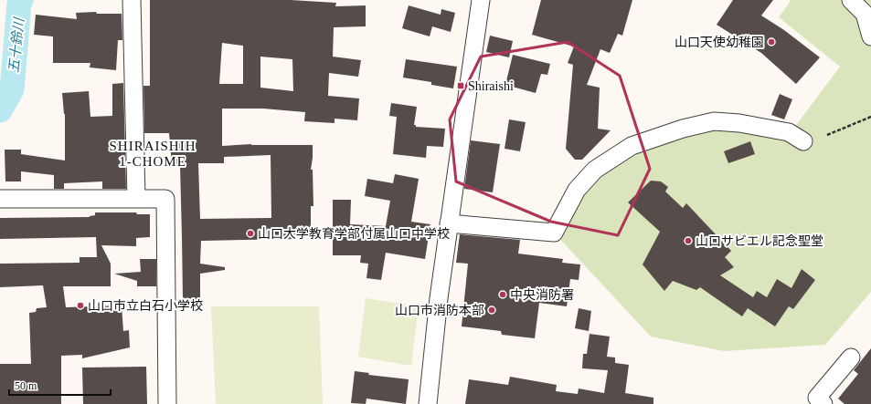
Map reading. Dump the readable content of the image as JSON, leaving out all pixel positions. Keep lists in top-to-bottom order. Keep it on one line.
{"districts":["SHIRAISHIH 1-CHOME"],"water":["五十鈴川"],"places":{"other":["山口天使幼稚園","山口大学教育学部付属山口中学校","山口サビエル記念聖堂","中央消防署","山口市立白石小学校","山口市消防本部"],"transit":["Shiraishi"]},"scale_bar":"50 m"}
